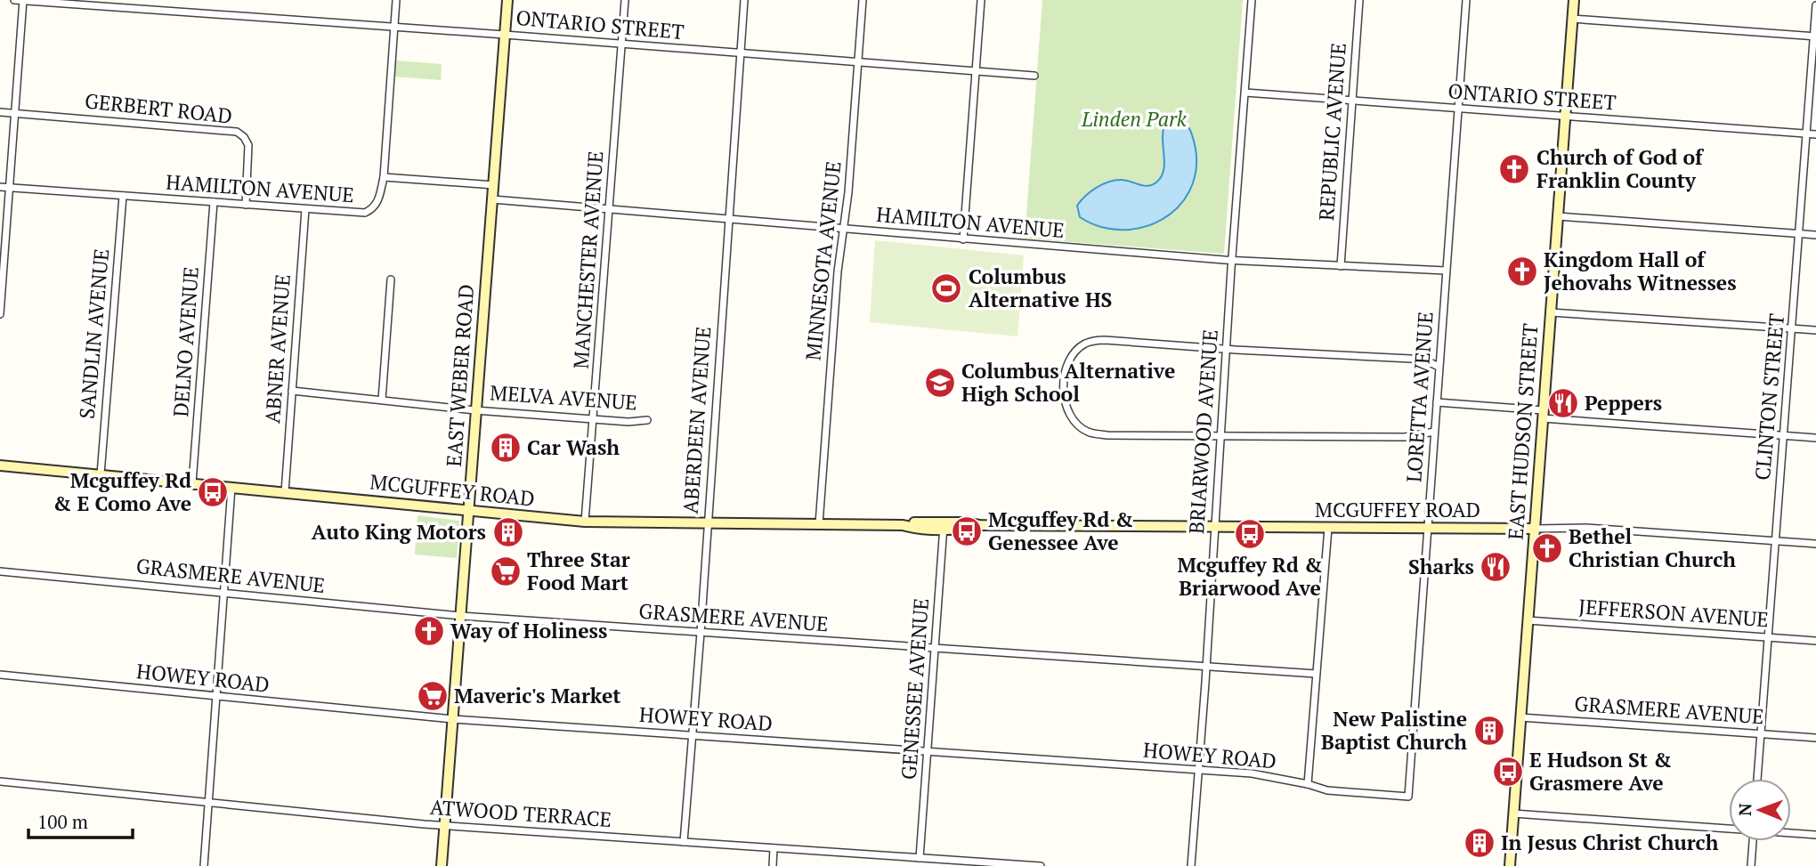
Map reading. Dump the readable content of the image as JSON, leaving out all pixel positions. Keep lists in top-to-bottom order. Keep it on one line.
{"streets":{"street":["ONTARIO STREET","GERBERT ROAD","REPUBLIC AVENUE","HAMILTON AVENUE","MANCHESTER AVENUE","MINNESOTA AVENUE","SANDLIN AVENUE","DELNO AVENUE","ABNER AVENUE","EAST WEBER ROAD","LORETTA AVENUE","CLINTON STREET","MELVA AVENUE","ABERDEEN AVENUE","BRIARWOOD AVENUE","EAST HUDSON STREET","MCGUFFEY ROAD","GRASMERE AVENUE","JEFFERSON AVENUE","HOWEY ROAD","GENESSEE AVENUE","ATWOOD TERRACE"]},"crossings":[["ONTARIO STREET","REPUBLIC AVENUE"],["ONTARIO STREET","MANCHESTER AVENUE"],["ONTARIO STREET","MINNESOTA AVENUE"],["ONTARIO STREET","EAST WEBER ROAD"],["ONTARIO STREET","LORETTA AVENUE"],["ONTARIO STREET","CLINTON STREET"],["ONTARIO STREET","ABERDEEN AVENUE"],["ONTARIO STREET","BRIARWOOD AVENUE"],["ONTARIO STREET","EAST HUDSON STREET"],["GERBERT ROAD","HAMILTON AVENUE"],["REPUBLIC AVENUE","HAMILTON AVENUE"],["HAMILTON AVENUE","MANCHESTER AVENUE"],["HAMILTON AVENUE","MINNESOTA AVENUE"],["HAMILTON AVENUE","SANDLIN AVENUE"],["HAMILTON AVENUE","DELNO AVENUE"],["HAMILTON AVENUE","ABNER AVENUE"],["HAMILTON AVENUE","EAST WEBER ROAD"],["HAMILTON AVENUE","LORETTA AVENUE"],["HAMILTON AVENUE","ABERDEEN AVENUE"],["HAMILTON AVENUE","BRIARWOOD AVENUE"],["MANCHESTER AVENUE","MELVA AVENUE"],["MANCHESTER AVENUE","MCGUFFEY ROAD"],["MINNESOTA AVENUE","MCGUFFEY ROAD"],["SANDLIN AVENUE","MCGUFFEY ROAD"],["DELNO AVENUE","MCGUFFEY ROAD"],["ABNER AVENUE","MELVA AVENUE"],["ABNER AVENUE","MCGUFFEY ROAD"],["EAST WEBER ROAD","MELVA AVENUE"],["EAST WEBER ROAD","MCGUFFEY ROAD"],["EAST WEBER ROAD","GRASMERE AVENUE"],["EAST WEBER ROAD","HOWEY ROAD"],["EAST WEBER ROAD","ATWOOD TERRACE"],["LORETTA AVENUE","MCGUFFEY ROAD"],["LORETTA AVENUE","HOWEY ROAD"],["CLINTON STREET","MCGUFFEY ROAD"],["CLINTON STREET","GRASMERE AVENUE"],["CLINTON STREET","JEFFERSON AVENUE"],["ABERDEEN AVENUE","MCGUFFEY ROAD"],["ABERDEEN AVENUE","GRASMERE AVENUE"],["ABERDEEN AVENUE","HOWEY ROAD"],["ABERDEEN AVENUE","ATWOOD TERRACE"],["BRIARWOOD AVENUE","MCGUFFEY ROAD"],["BRIARWOOD AVENUE","GRASMERE AVENUE"],["BRIARWOOD AVENUE","HOWEY ROAD"],["EAST HUDSON STREET","MCGUFFEY ROAD"],["EAST HUDSON STREET","GRASMERE AVENUE"],["EAST HUDSON STREET","JEFFERSON AVENUE"],["MCGUFFEY ROAD","GENESSEE AVENUE"],["GRASMERE AVENUE","GENESSEE AVENUE"],["HOWEY ROAD","GENESSEE AVENUE"],["GENESSEE AVENUE","ATWOOD TERRACE"]],"parks":["Linden Park"],"places":{"church":["Church of God of Franklin County","Kingdom Hall of Jehovahs Witnesses","Bethel Christian Church","Way of Holiness"],"sports":["Columbus Alternative HS"],"school or university":["Columbus Alternative High School"],"restaurant":["Peppers","Sharks"],"building":["Car Wash","Auto King Motors","New Palistine Baptist Church","In Jesus Christ Church"],"bus stop":["Mcguffey Rd & E Como Ave","Mcguffey Rd & Genessee Ave","Mcguffey Rd & Briarwood Ave","E Hudson St & Grasmere Ave"],"supermarket":["Three Star Food Mart","Maveric's Market"]},"scale_bar":"100 m","north":"left"}
